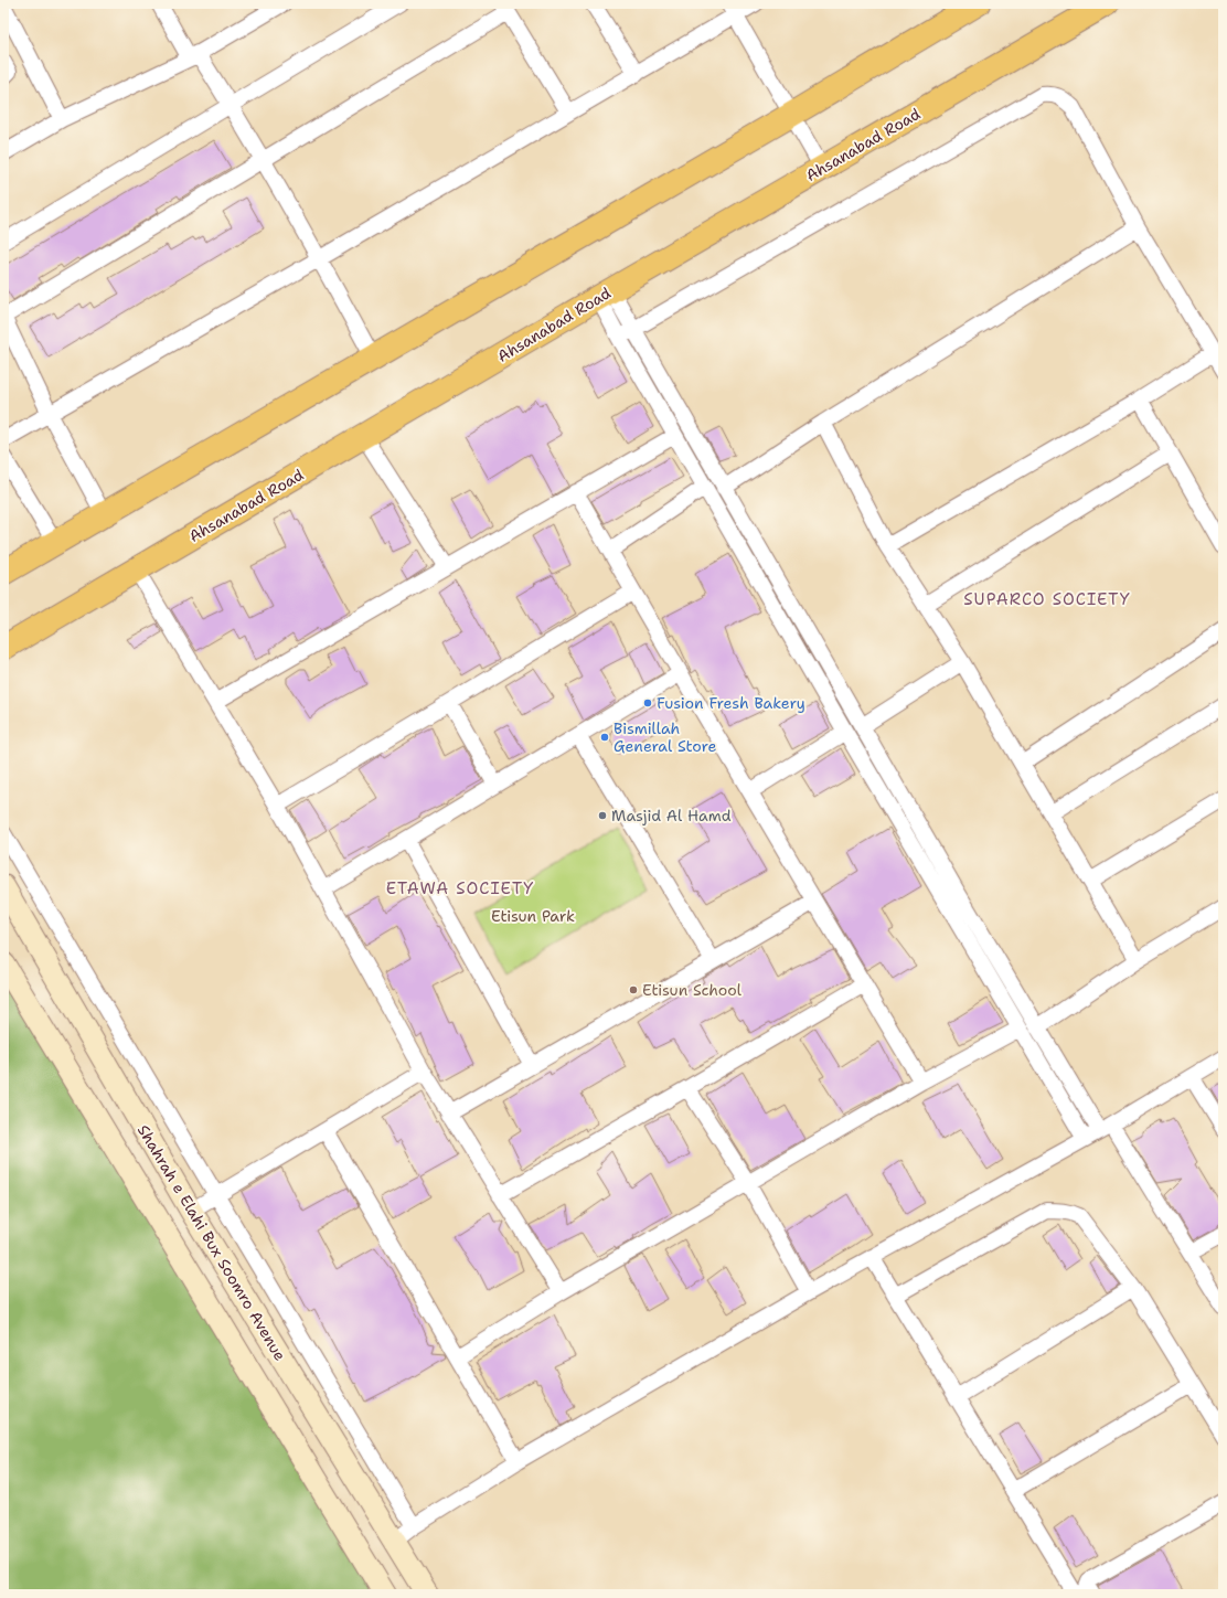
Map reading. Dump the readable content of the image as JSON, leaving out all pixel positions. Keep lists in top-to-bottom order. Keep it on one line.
{"streets":{"main road":["Ahsanabad Road","Shahrah e Elahi Bux Soomro Avenue"]},"districts":["SUPARCO SOCIETY","ETAWA SOCIETY"],"parks":["Etisun Park"],"places":["Fusion Fresh Bakery","Bismillah General Store","Masjid Al Hamd","Etisun School"]}
